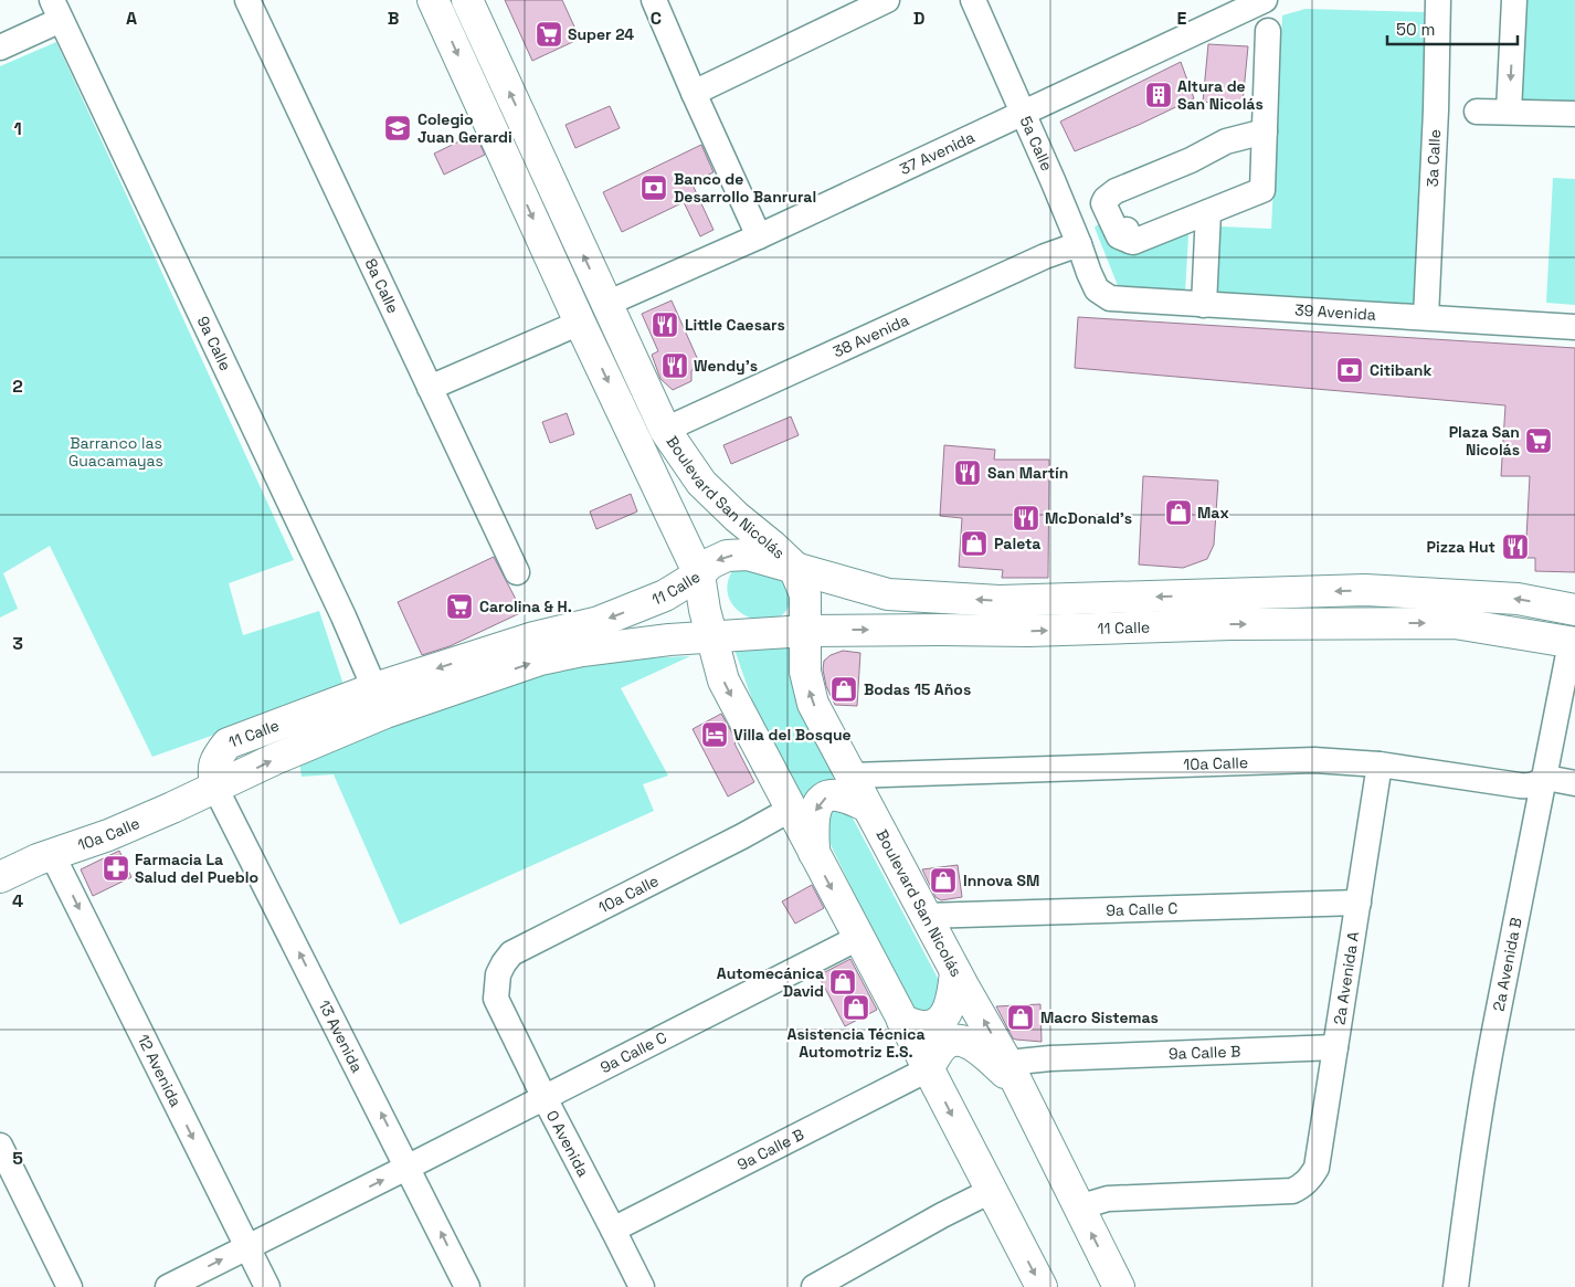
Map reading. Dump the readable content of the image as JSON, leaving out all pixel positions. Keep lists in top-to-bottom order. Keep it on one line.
{"streets":{"main road":["Boulevard San Nicolás","11 Calle","10a Calle"],"street":["5a Calle","37 Avenida","3a Calle","8a Calle","39 Avenida","38 Avenida","9a Calle","9a Calle C","2a Avenida B","2a Avenida A","13 Avenida","9a Calle B","12 Avenida","0 Avenida"]},"crossings":[["5a Calle","37 Avenida"],["5a Calle","39 Avenida"],["5a Calle","38 Avenida"],["37 Avenida","Boulevard San Nicolás"],["3a Calle","39 Avenida"],["38 Avenida","Boulevard San Nicolás"],["9a Calle","11 Calle"],["Boulevard San Nicolás","11 Calle"],["Boulevard San Nicolás","10a Calle"],["Boulevard San Nicolás","9a Calle C"],["Boulevard San Nicolás","2a Avenida A"],["Boulevard San Nicolás","9a Calle B"],["11 Calle","10a Calle"],["11 Calle","2a Avenida B"],["11 Calle","13 Avenida"],["10a Calle","2a Avenida B"],["10a Calle","2a Avenida A"],["10a Calle","13 Avenida"],["10a Calle","12 Avenida"],["10a Calle","0 Avenida"],["9a Calle C","2a Avenida A"],["9a Calle C","13 Avenida"],["9a Calle C","0 Avenida"],["2a Avenida A","9a Calle B"],["9a Calle B","0 Avenida"]],"one_way":["13 Avenida"],"parks":["Barranco las Guacamayas"],"places":{"supermarket":["Super 24","Plaza San Nicolás","Carolina & H."],"building":["Altura de San Nicolás"],"school or university":["Colegio Juan Gerardi"],"bank":["Banco de Desarrollo Banrural","Citibank"],"restaurant":["Little Caesars","Wendy's","San Martín","McDonald's","Pizza Hut"],"shop":["Max","Paleta","Bodas 15 Años","Innova SM","Automecánica David","Asistencia Técnica Automotriz E.S.","Macro Sistemas"],"hotel":["Villa del Bosque"],"pharmacy":["Farmacia La Salud del Pueblo"]},"scale_bar":"50 m","grid":{"columns":["A","B","C","D","E"],"rows":["1","2","3","4","5"]}}
